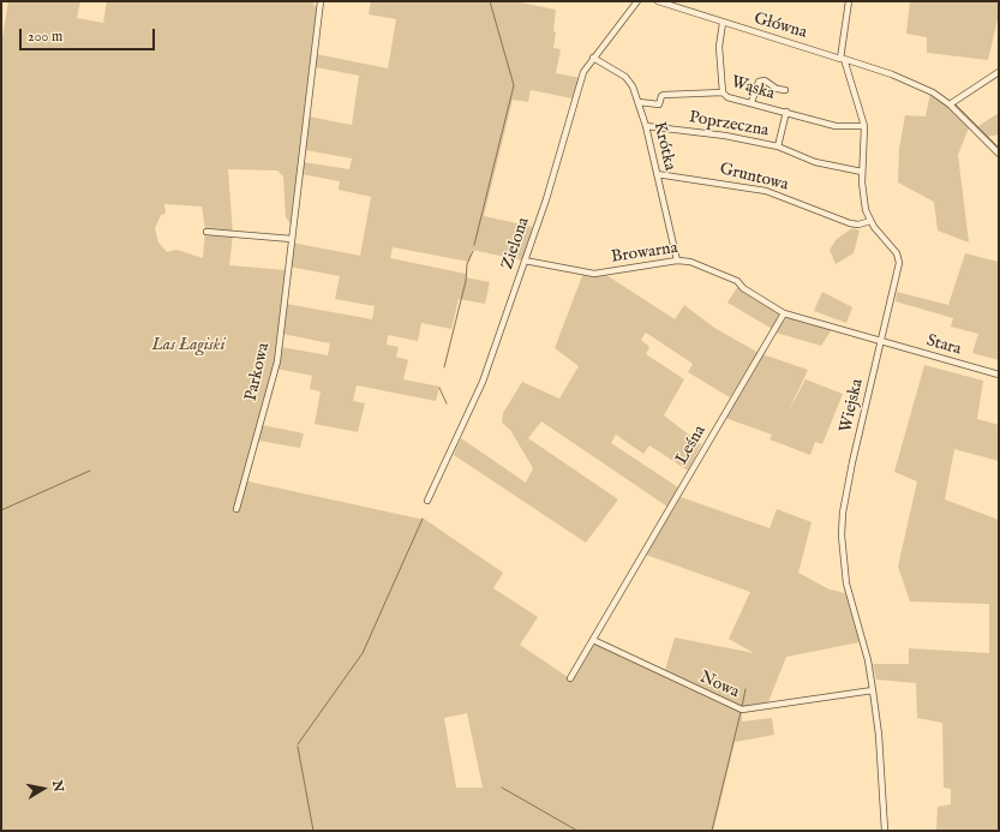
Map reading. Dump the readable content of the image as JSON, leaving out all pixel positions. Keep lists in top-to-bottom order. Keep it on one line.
{"streets":{"street":["Główna","Wąska","Poprzeczna","Krótka","Gruntowa","Zielona","Browarna","Stara","Parkowa","Wiejska","Leśna","Nowa"]},"crossings":[["Główna","Wiejska"],["Wąska","Poprzeczna"],["Wąska","Krótka"],["Wąska","Wiejska"],["Poprzeczna","Krótka"],["Poprzeczna","Wiejska"],["Krótka","Gruntowa"],["Krótka","Zielona"],["Krótka","Browarna"],["Gruntowa","Wiejska"],["Zielona","Browarna"],["Browarna","Leśna"],["Stara","Wiejska"],["Wiejska","Nowa"],["Leśna","Nowa"]],"parks":["Las Łagiski"],"scale_bar":"200 m","north":"right"}
